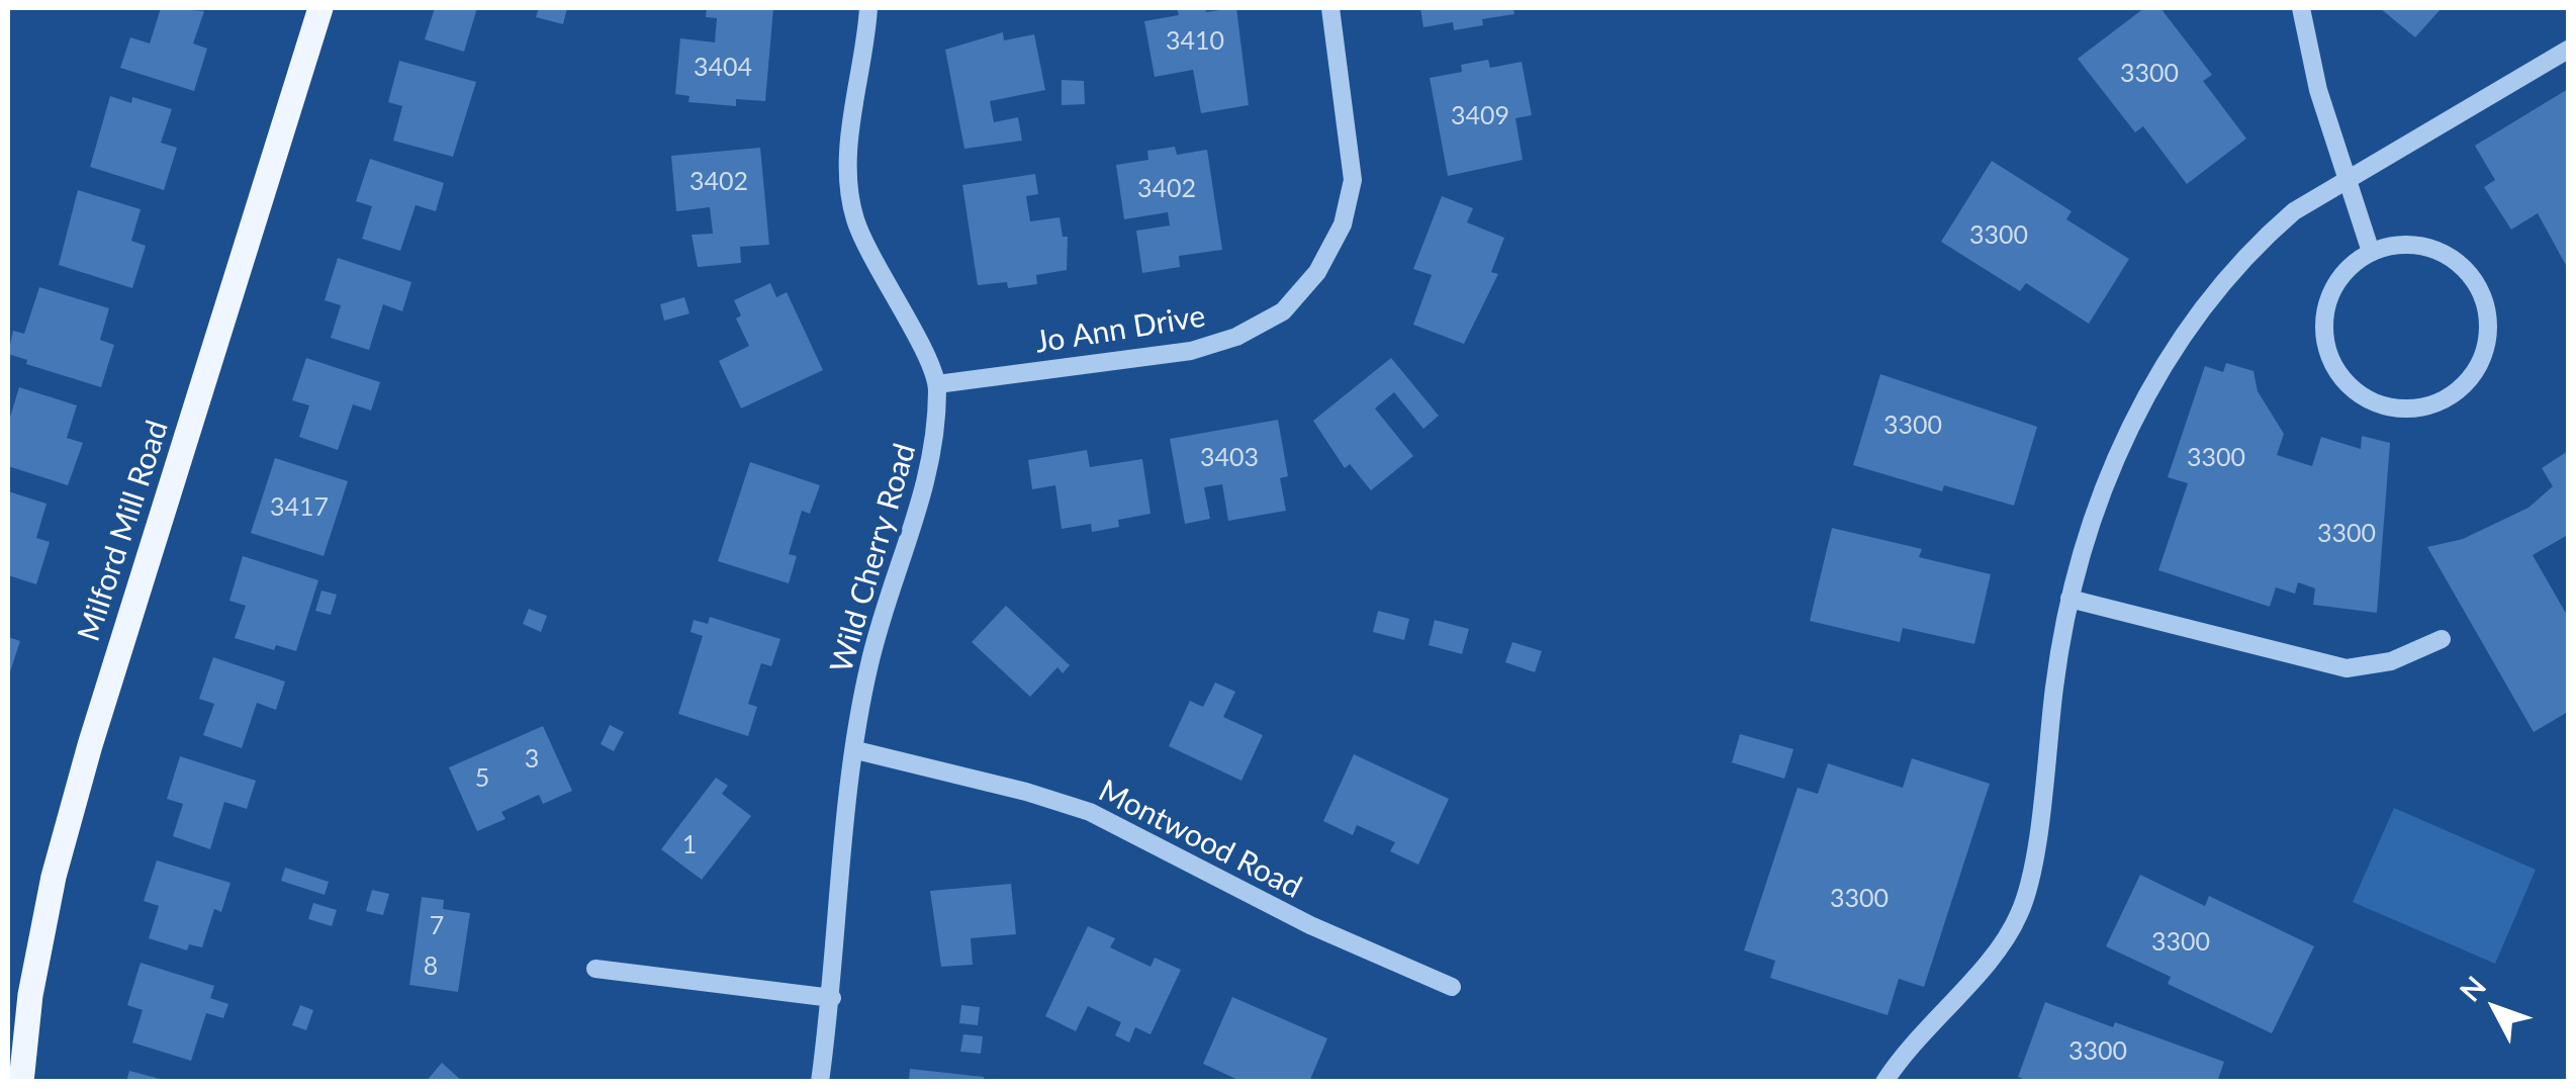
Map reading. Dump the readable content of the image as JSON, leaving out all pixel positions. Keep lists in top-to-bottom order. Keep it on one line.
{"streets":{"main road":["Milford Mill Road"],"street":["Jo Ann Drive","Wild Cherry Road","Montwood Road"]},"crossings":[["Jo Ann Drive","Wild Cherry Road"],["Wild Cherry Road","Montwood Road"]],"house_numbers":["3410","3404","3300","3409","3402","3402","3300","3300","3403","3300","3417","3300","3","5","1","3300","7","3300","8","3300"],"north":"top left"}
